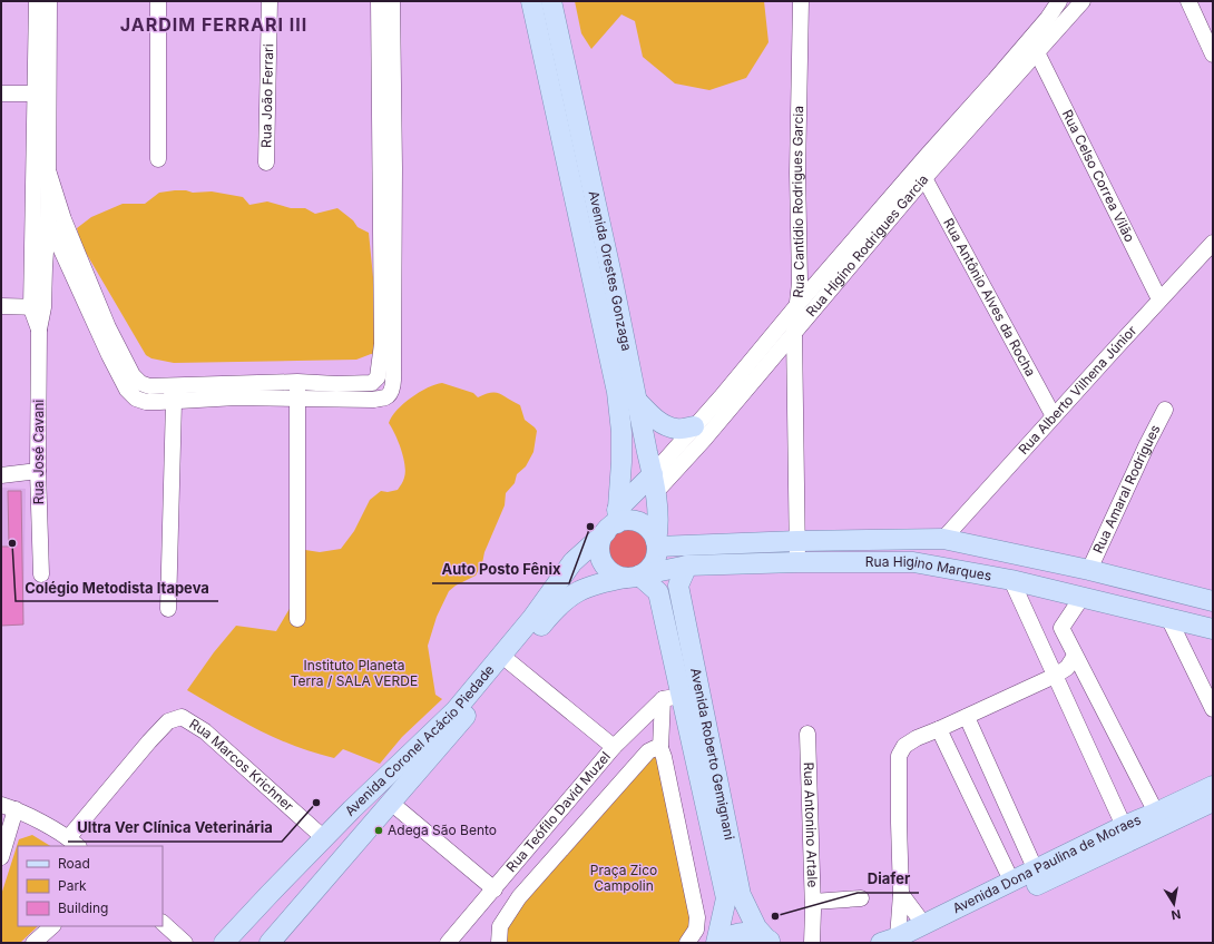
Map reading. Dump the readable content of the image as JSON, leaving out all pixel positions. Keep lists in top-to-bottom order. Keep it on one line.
{"streets":{"main road":["Avenida Orestes Gonzaga","Rua Higino Marques","Avenida Coronel Acácio Piedade","Avenida Roberto Gemignani","Avenida Dona Paulina de Moraes"],"street":["Rua João Ferrari","Rua Celso Correa Vilão","Rua Cantídio Rodrigues Garcia","Rua Higino Rodrigues Garcia","Rua Antônio Alves da Rocha","Rua Alberto Vilhena Júnior","Rua José Cavani","Rua Amaral Rodrigues","Rua Marcos Krichner","Rua Teófilo David Muzel","Rua Antonino Artale"]},"crossings":[["Rua Celso Correa Vilão","Rua Higino Rodrigues Garcia"],["Rua Celso Correa Vilão","Rua Alberto Vilhena Júnior"],["Rua Cantídio Rodrigues Garcia","Rua Higino Rodrigues Garcia"],["Rua Cantídio Rodrigues Garcia","Rua Higino Marques"],["Rua Higino Rodrigues Garcia","Avenida Orestes Gonzaga"],["Rua Higino Rodrigues Garcia","Rua Antônio Alves da Rocha"],["Rua Higino Rodrigues Garcia","Avenida Coronel Acácio Piedade"],["Avenida Orestes Gonzaga","Rua Higino Marques"],["Avenida Orestes Gonzaga","Avenida Coronel Acácio Piedade"],["Avenida Orestes Gonzaga","Avenida Roberto Gemignani"],["Rua Antônio Alves da Rocha","Rua Alberto Vilhena Júnior"],["Rua Alberto Vilhena Júnior","Rua Higino Marques"],["Rua Amaral Rodrigues","Rua Higino Marques"],["Rua Higino Marques","Avenida Coronel Acácio Piedade"],["Rua Higino Marques","Avenida Roberto Gemignani"],["Avenida Coronel Acácio Piedade","Avenida Roberto Gemignani"],["Avenida Coronel Acácio Piedade","Rua Marcos Krichner"],["Avenida Roberto Gemignani","Rua Teófilo David Muzel"]],"districts":["JARDIM FERRARI III"],"parks":["Instituto Planeta Terra / SALA VERDE","Praça Zico Campolin"],"places":["Auto Posto Fênix","Colégio Metodista Itapeva","Ultra Ver Clínica Veterinária","Adega São Bento","Diafer"],"legend":["Road","Park","Building"],"north":"bottom"}
